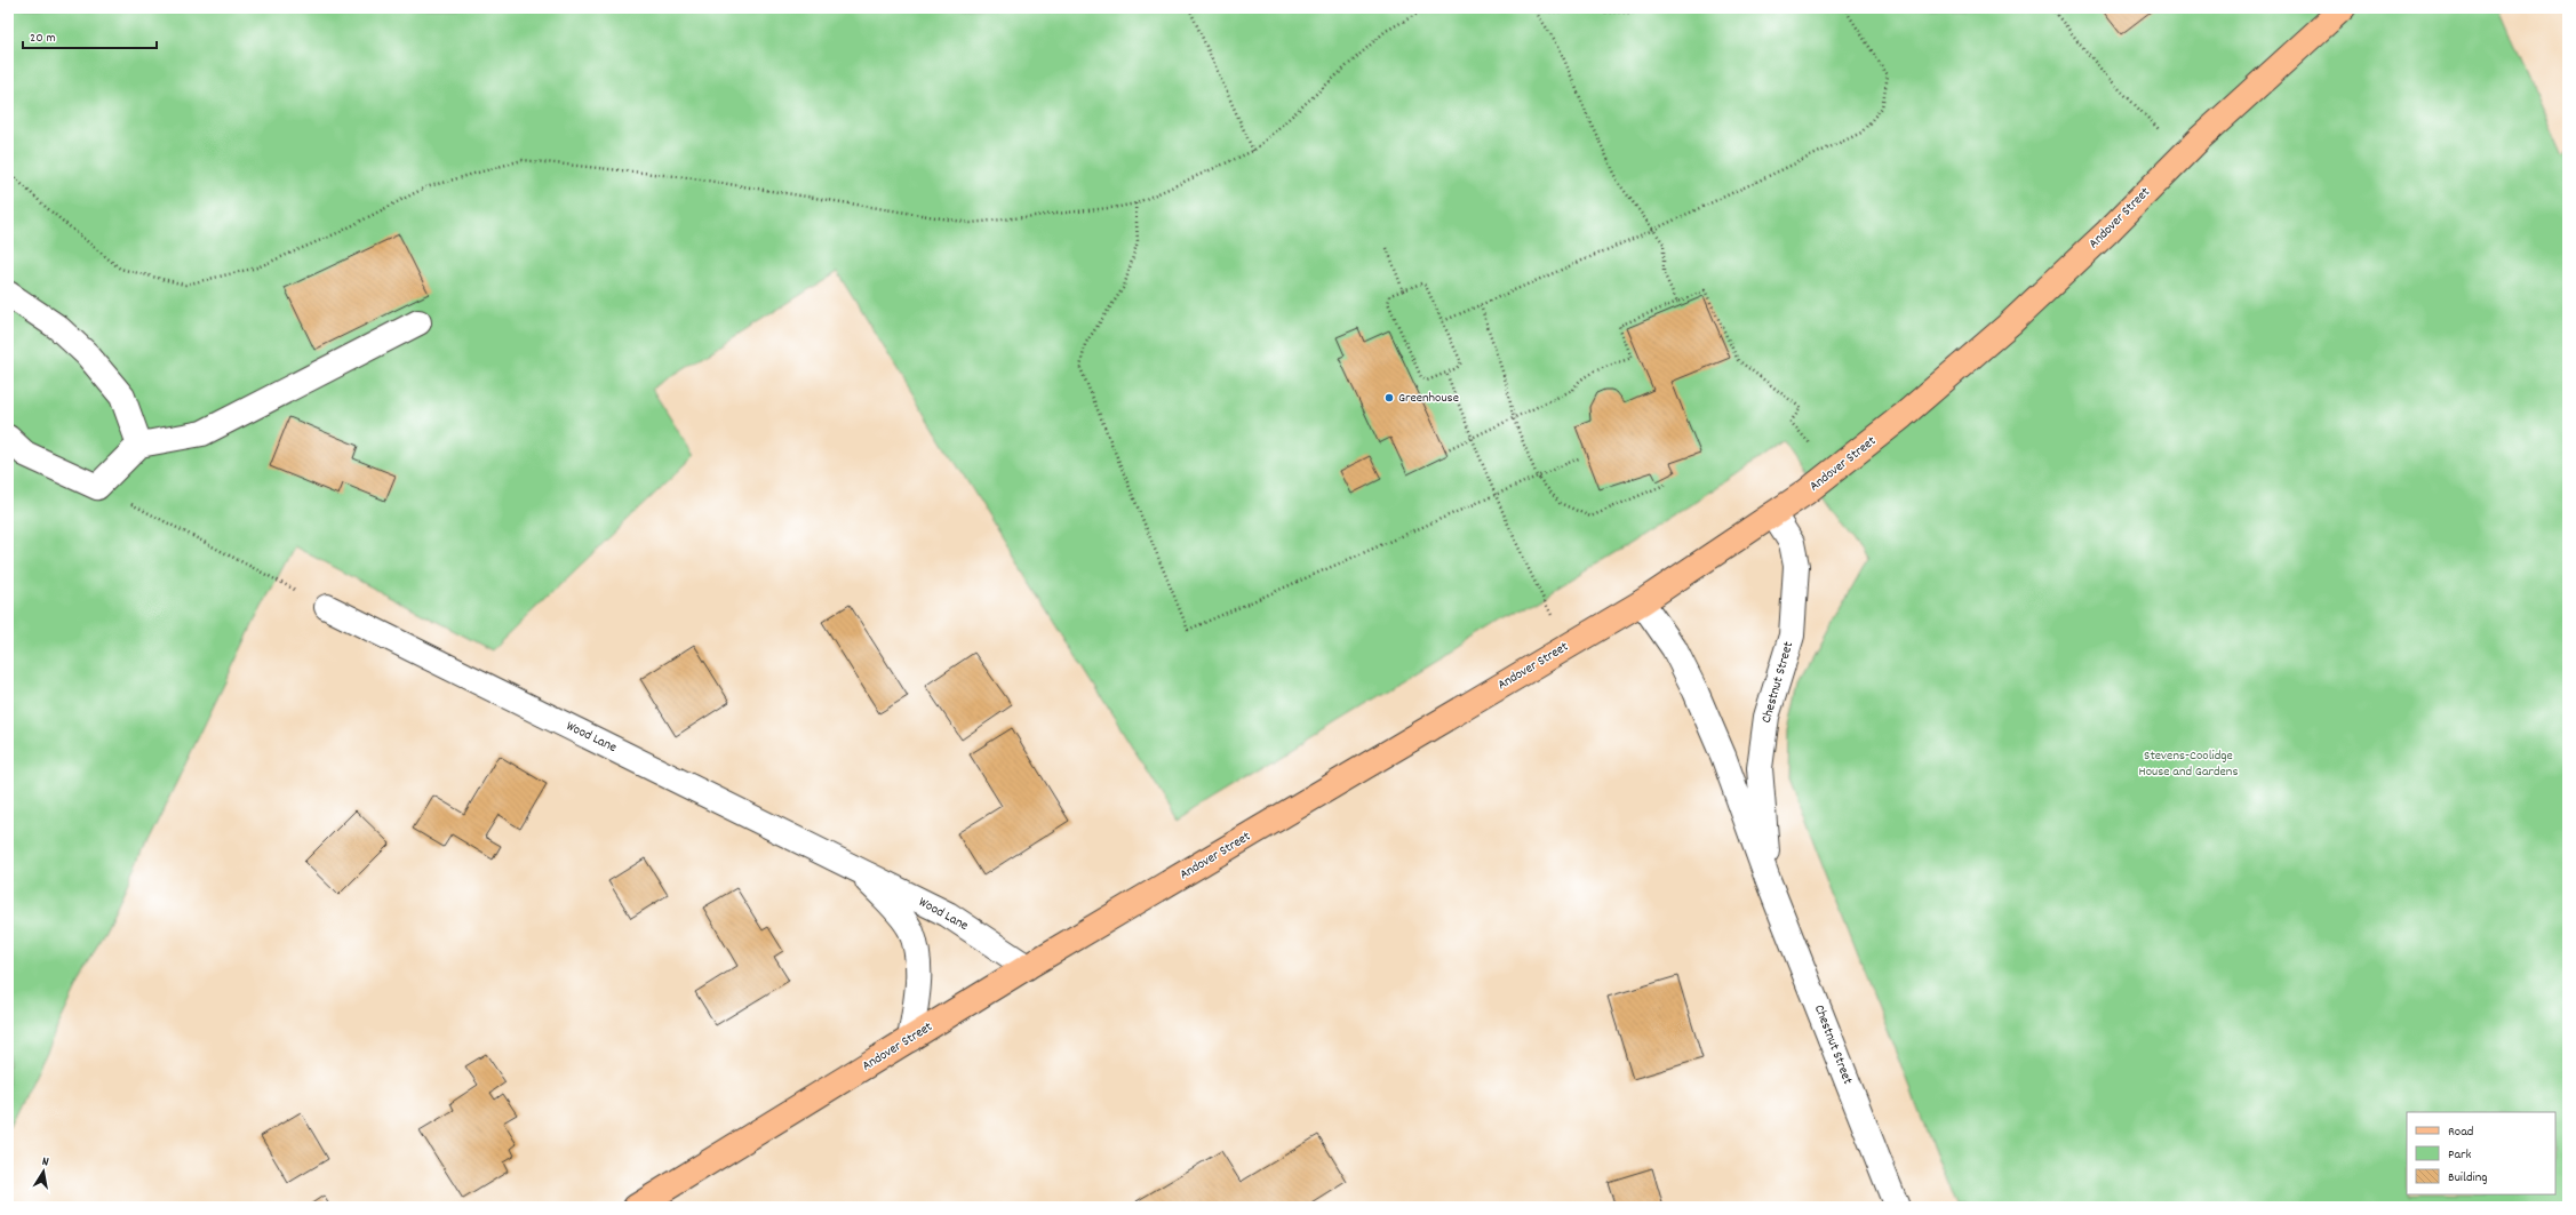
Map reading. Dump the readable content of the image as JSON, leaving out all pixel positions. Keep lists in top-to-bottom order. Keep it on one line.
{"streets":{"main road":["Andover Street"],"street":["Chestnut Street","Wood Lane"]},"crossings":[["Andover Street","Chestnut Street"],["Andover Street","Wood Lane"]],"parks":["Stevens-Coolidge House and Gardens"],"places":["Greenhouse"],"legend":["Road","Park","Building"],"scale_bar":"20 m","north":"top"}
